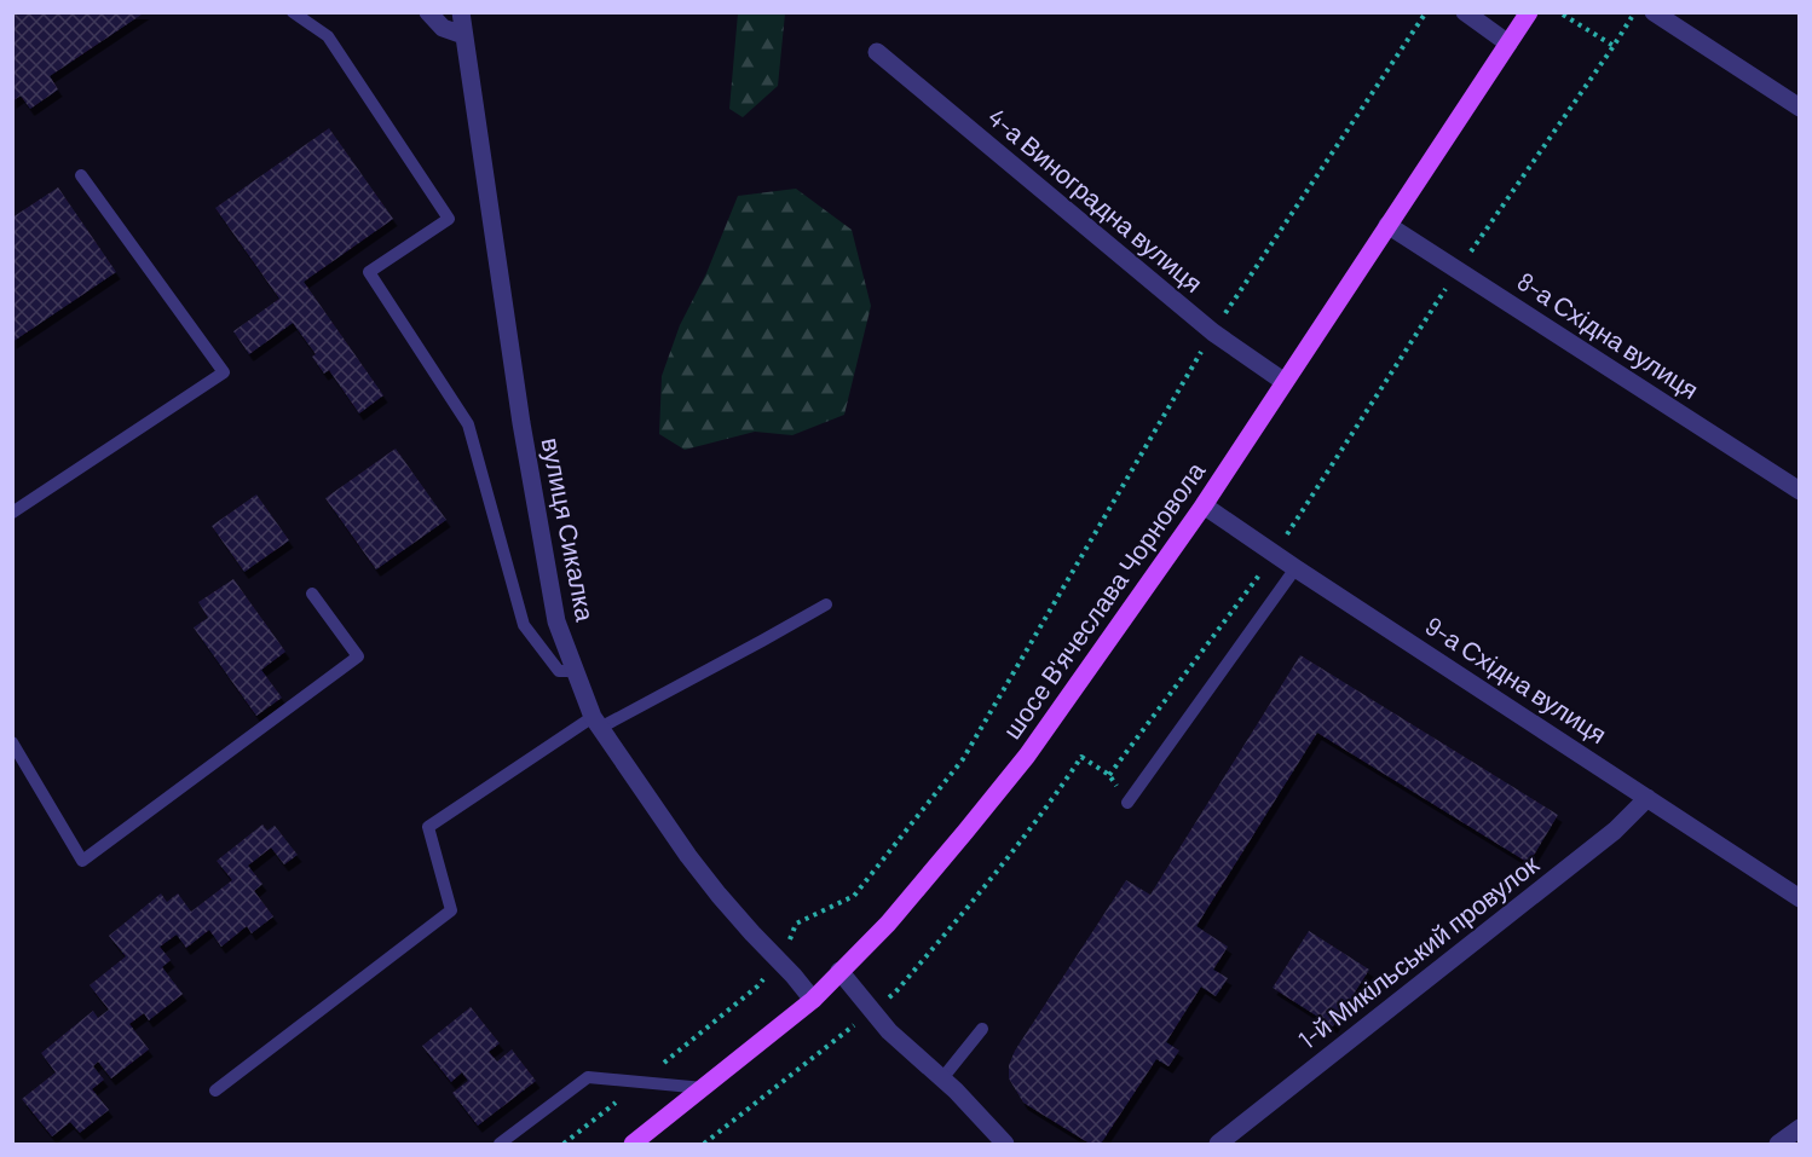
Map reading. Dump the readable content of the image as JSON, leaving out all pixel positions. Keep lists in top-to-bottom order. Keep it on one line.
{"streets":{"main road":["шосе В'ячеслава Чорновола"],"street":["4-а Виноградна вулиця","8-а Східна вулиця","вулиця Сикалка","9-а Східна вулиця","1-й Микільський провулок"]},"crossings":[["4-а Виноградна вулиця","шосе В'ячеслава Чорновола"],["8-а Східна вулиця","шосе В'ячеслава Чорновола"],["вулиця Сикалка","шосе В'ячеслава Чорновола"],["шосе В'ячеслава Чорновола","9-а Східна вулиця"],["9-а Східна вулиця","1-й Микільський провулок"]]}
